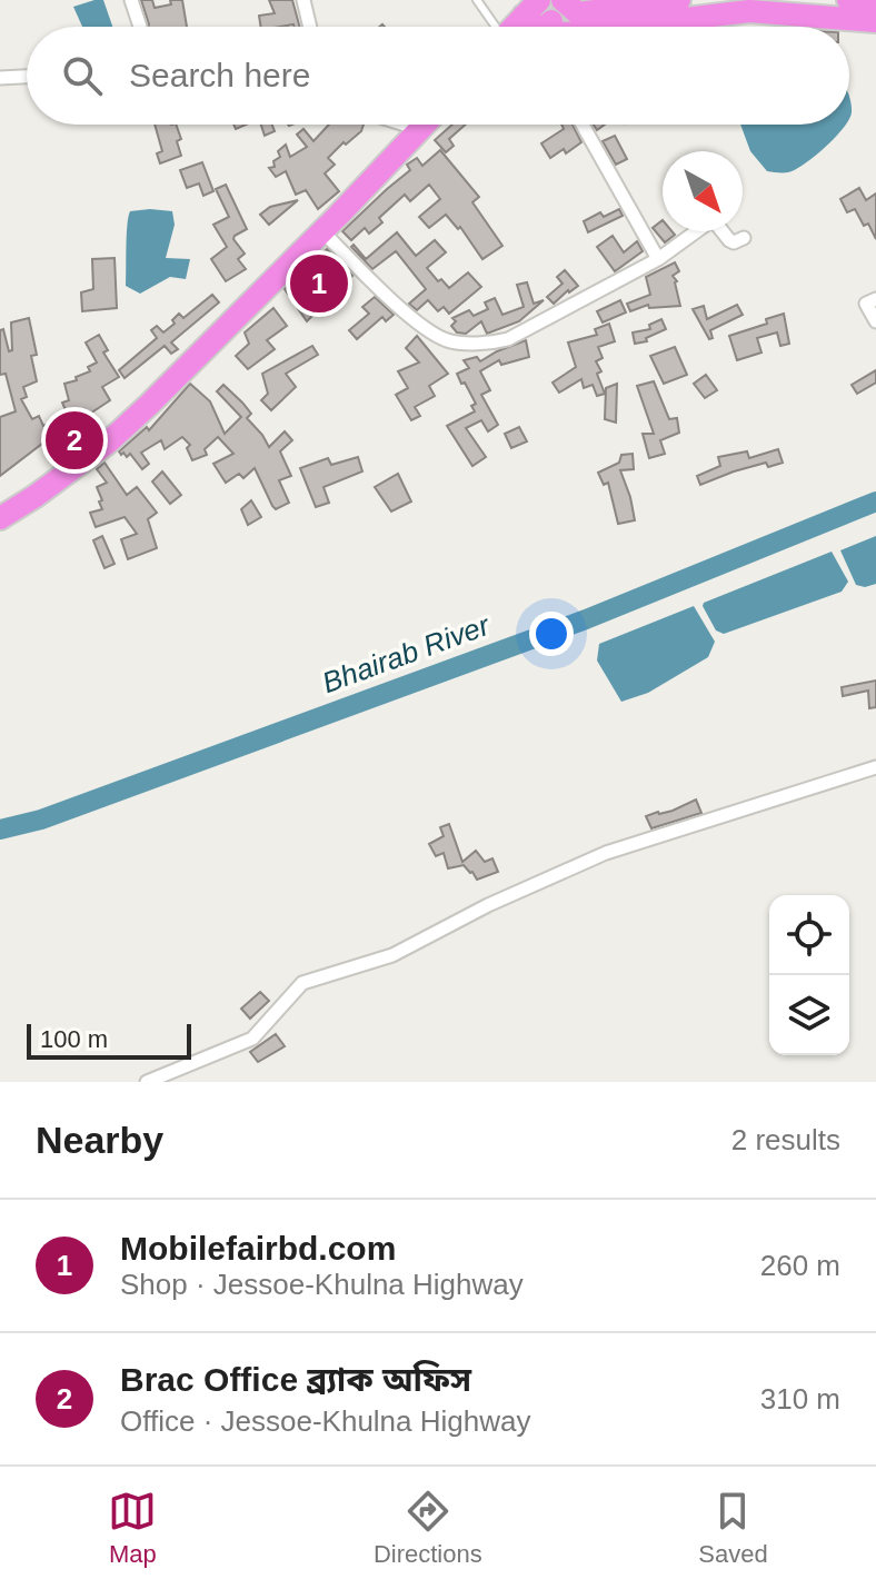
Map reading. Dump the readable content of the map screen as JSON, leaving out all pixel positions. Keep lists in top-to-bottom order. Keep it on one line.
{"water":["Bhairab River"],"scale_bar":"100 m","north":"bottom right","page":{"search":"Search here","pins":["1","2"],"scale":"100 m","heading":["Nearby","2 results"],"list":[{"mark":"1","name":"Mobilefairbd.com","note":"Shop · Jessoe-Khulna Highway","value":"260 m"},{"mark":"2","name":"Brac Office ব্র্যাক অফিস","note":"Office · Jessoe-Khulna Highway","value":"310 m"}],"nav":["Map","Directions","Saved"]}}
